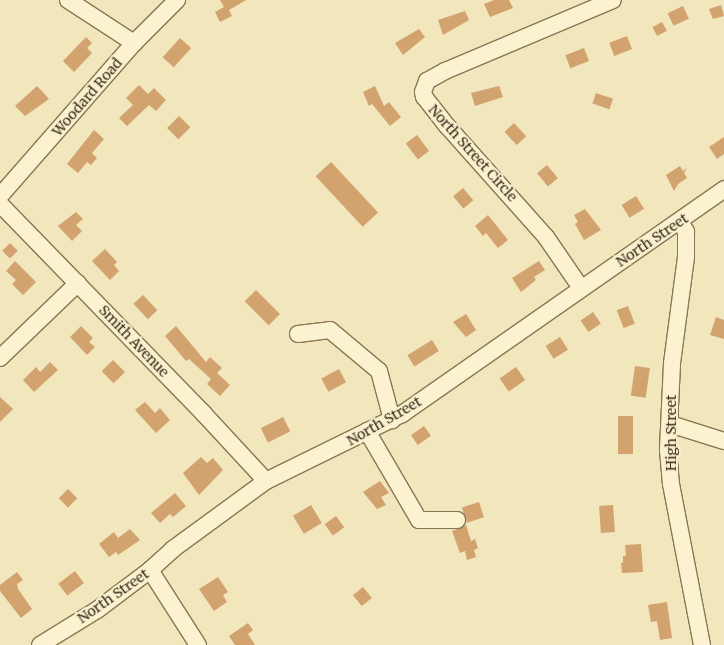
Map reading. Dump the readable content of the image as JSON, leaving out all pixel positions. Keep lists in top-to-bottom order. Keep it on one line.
{"streets":{"street":["Woodard Road","North Street Circle","North Street","Smith Avenue","High Street"]},"crossings":[["North Street Circle","North Street"],["North Street","Smith Avenue"],["North Street","High Street"]]}
